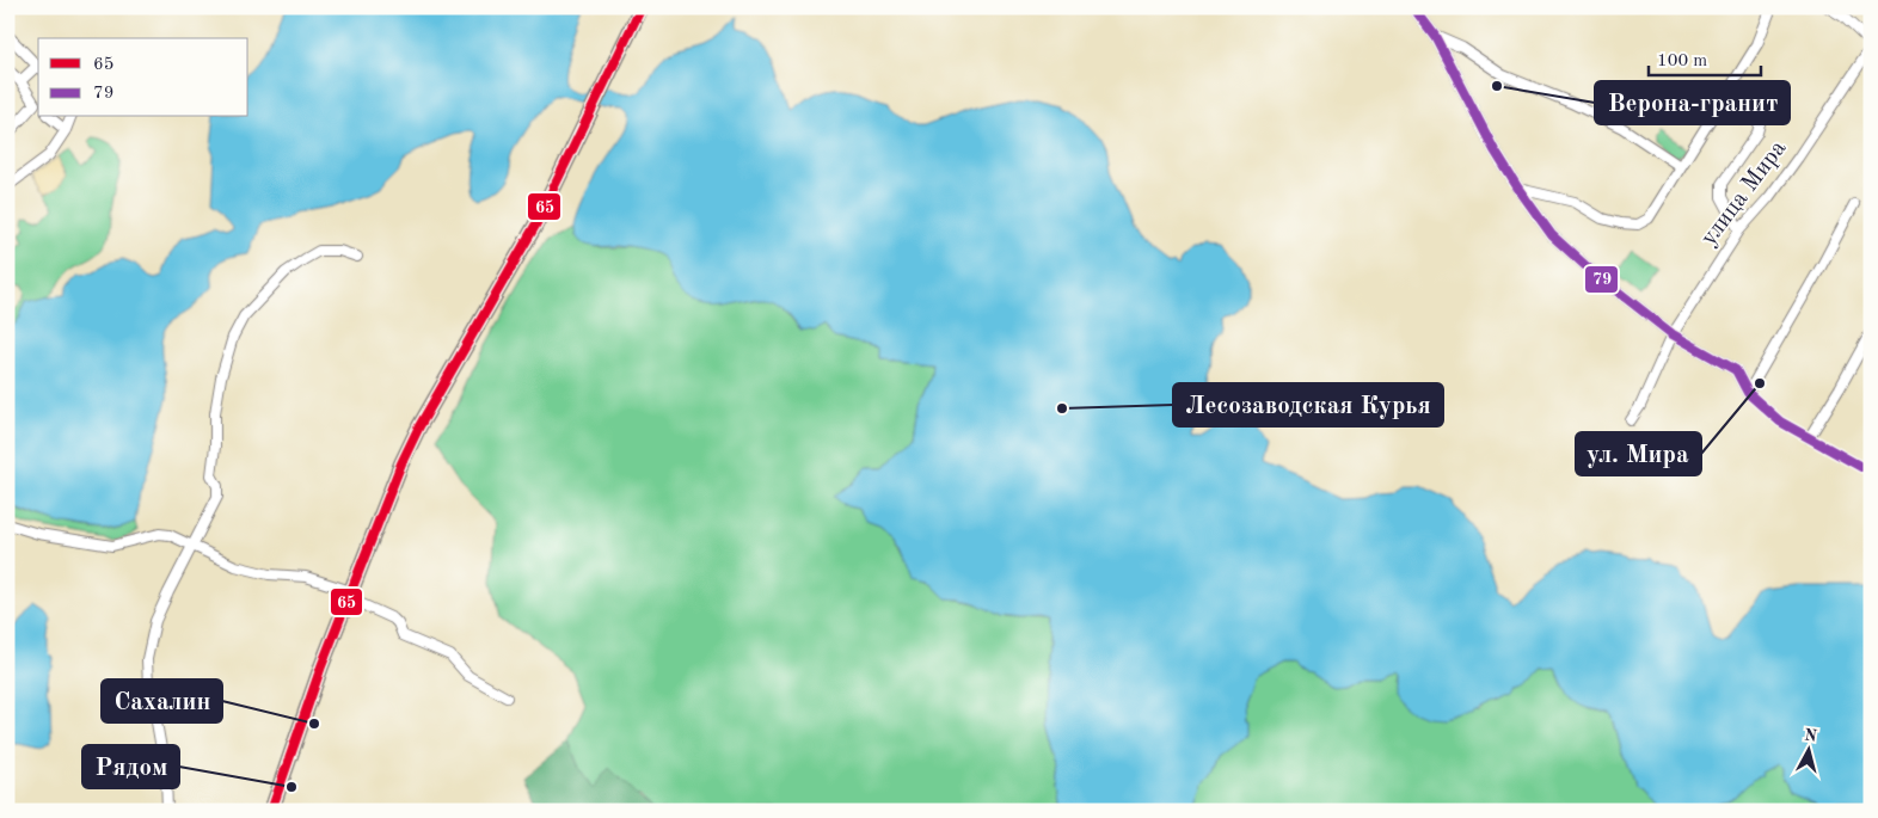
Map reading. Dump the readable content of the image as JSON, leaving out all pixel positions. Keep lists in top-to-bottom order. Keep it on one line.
{"streets":{"street":["улица Мира"]},"places":["Верона-гранит","ул. Мира","Лесозаводская Курья","Сахалин","Рядом"],"lines":["transit line 65","transit line 79"],"legend":["65","79"],"scale_bar":"100 m","north":"top"}
